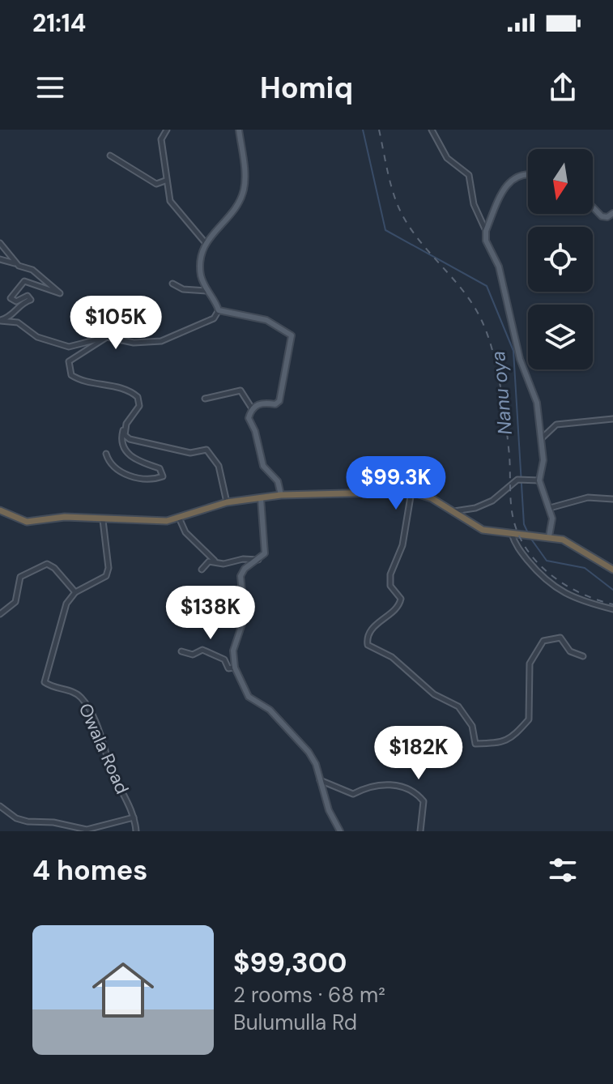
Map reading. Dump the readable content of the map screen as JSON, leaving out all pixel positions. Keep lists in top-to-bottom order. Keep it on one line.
{"streets":{"street":["Owala Road"]},"water":["Nanu oya"],"north":"bottom","page":{"status":"21:14","header":"Homiq","price":["$105K","$99.3K","$138K","$182K"],"heading":"4 homes","list":[{"name":"$99,300","note":"2 rooms · 68 m² · Bulumulla Rd"}]}}
